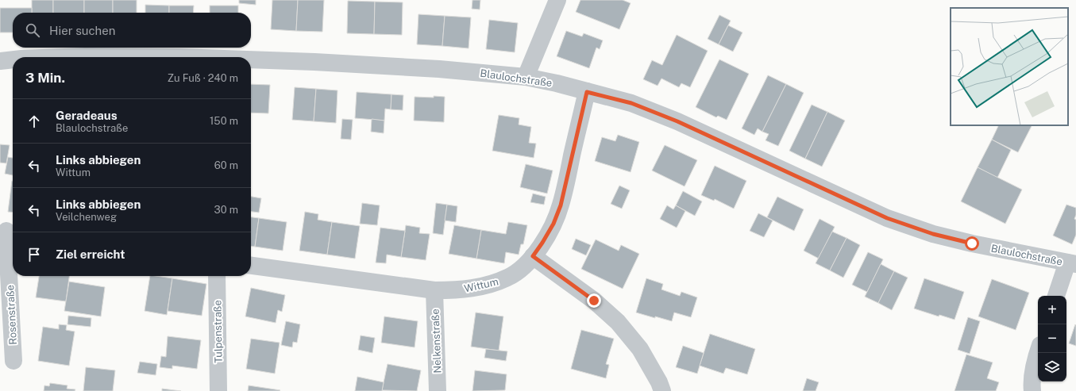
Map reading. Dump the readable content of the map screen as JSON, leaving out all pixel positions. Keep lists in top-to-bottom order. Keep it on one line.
{"streets":{"street":["Blaulochstraße","Wittum","Rosenstraße","Tulpenstraße","Nelkenstraße"]},"crossings":[["Blaulochstraße","Wittum"],["Wittum","Nelkenstraße"]],"page":{"search":"Hier suchen","heading":["3 Min.","Zu Fuß · 240 m"],"list":[["Geradeaus","Blaulochstraße","150 m"],["Links abbiegen","Wittum","60 m"],["Links abbiegen","Veilchenweg","30 m"],"Ziel erreicht"],"map_buttons":["+","−"]}}
